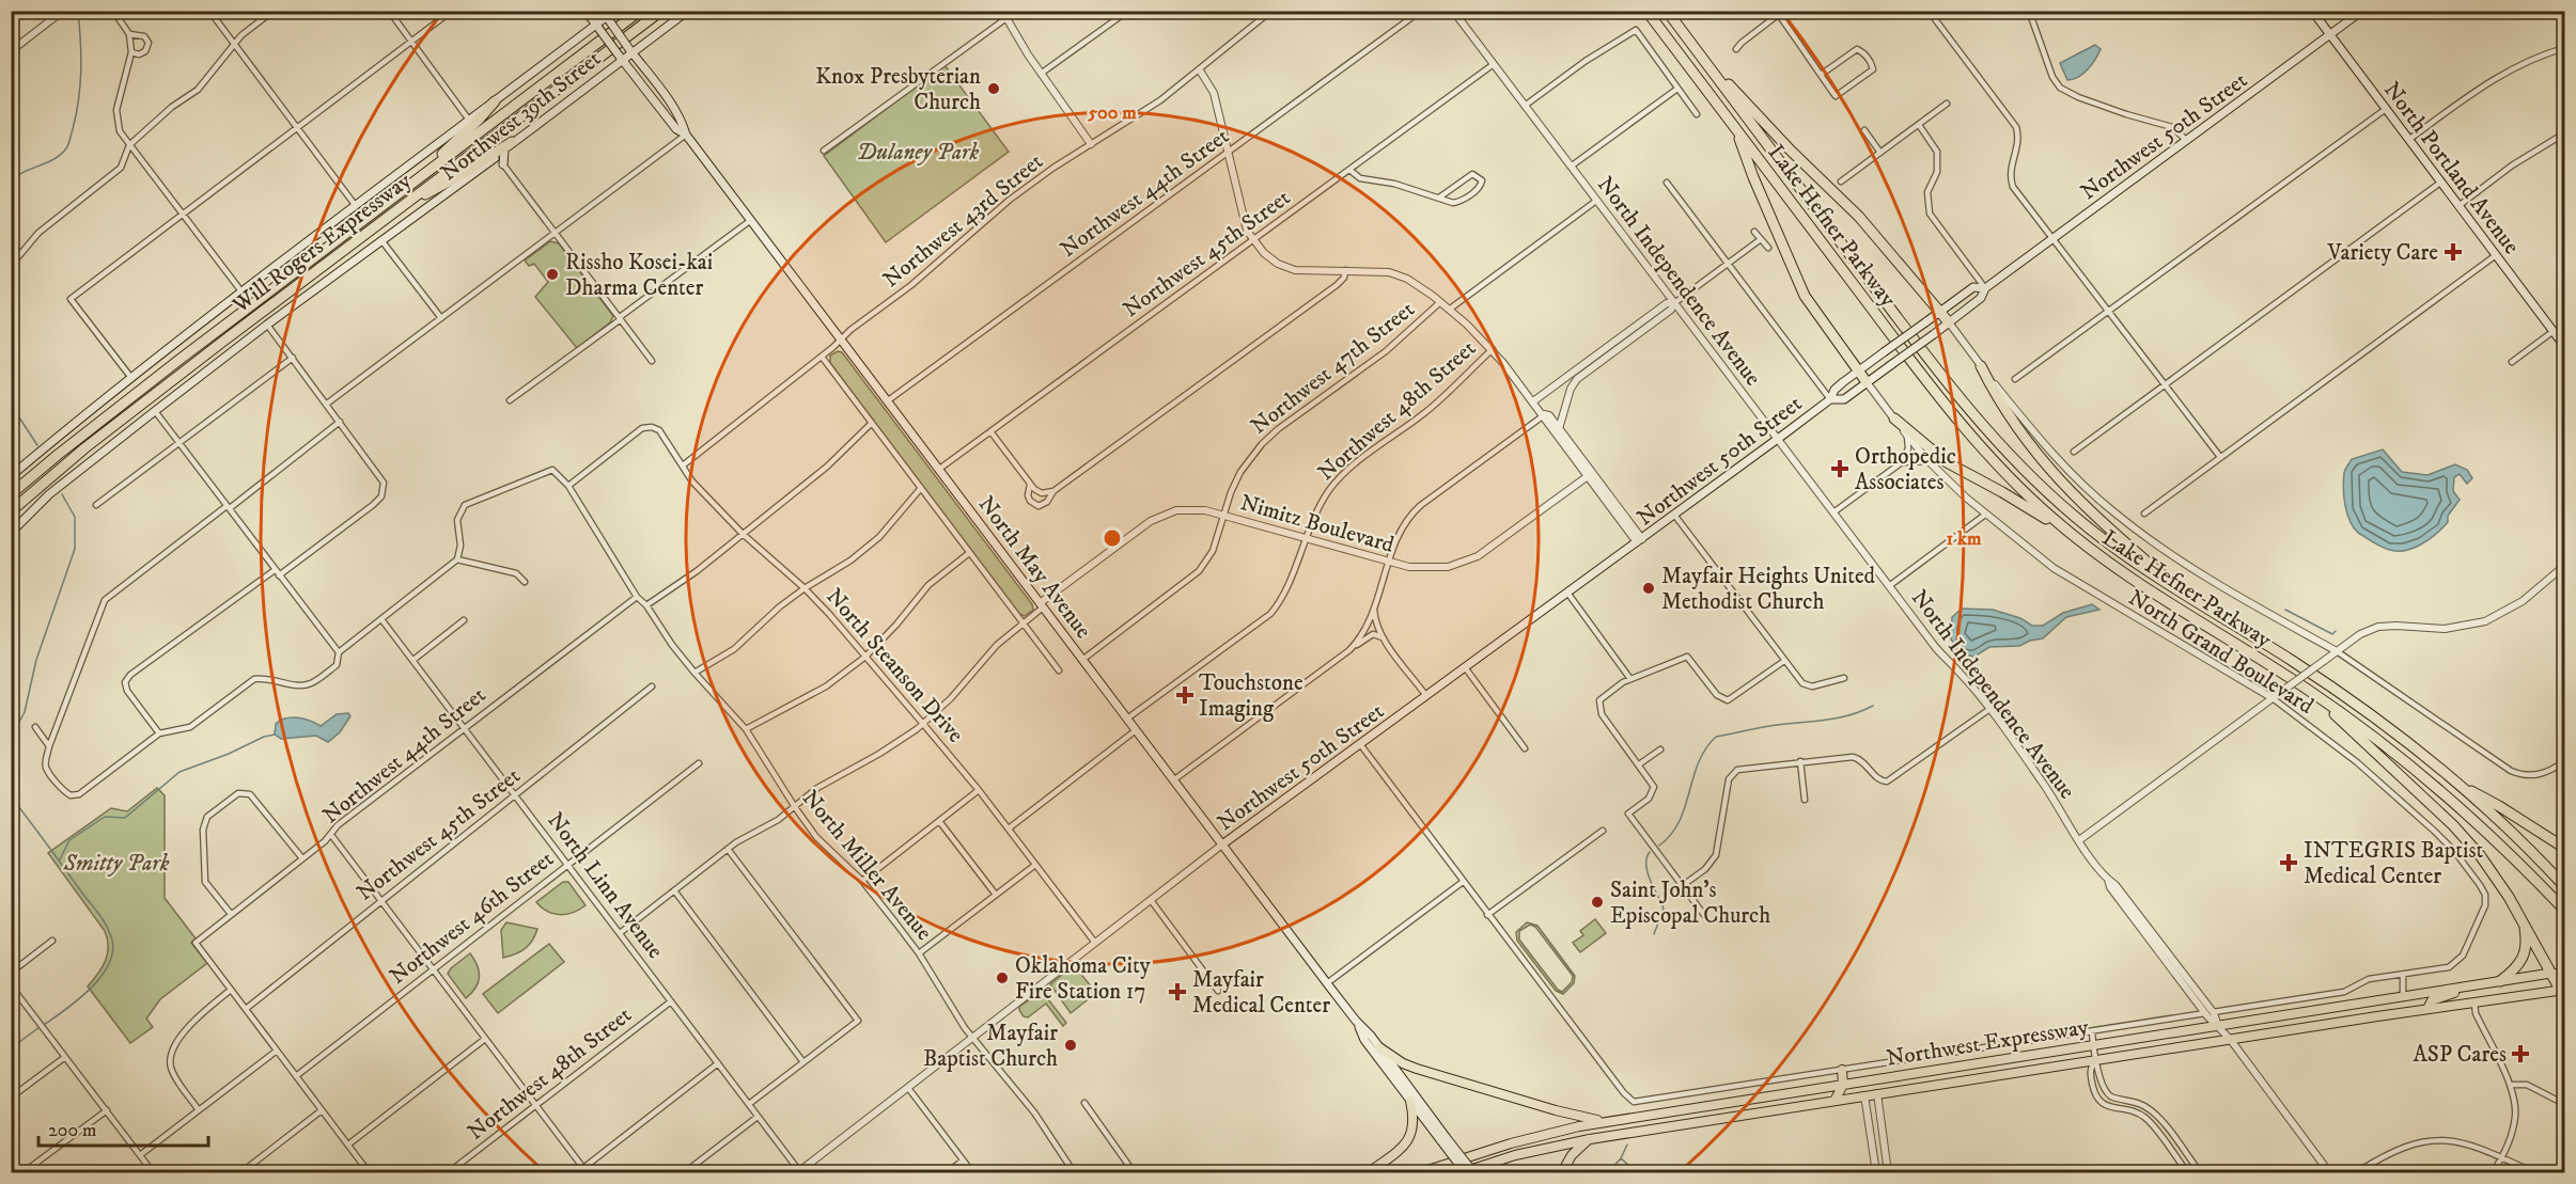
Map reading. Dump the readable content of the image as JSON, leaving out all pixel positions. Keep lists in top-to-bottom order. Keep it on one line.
{"streets":{"highway":["Lake Hefner Parkway","Will Rogers Expressway","Northwest Expressway"],"main road":["Northwest 39th Street","Northwest 50th Street","North Portland Avenue","North May Avenue"],"street":["Northwest 44th Street","Northwest 43rd Street","Northwest 45th Street","North Independence Avenue","Northwest 47th Street","Northwest 48th Street","Nimitz Boulevard","North Grand Boulevard","North Steanson Drive","North Miller Avenue","North Linn Avenue","Northwest 46th Street"]},"crossings":[["Northwest 39th Street","North May Avenue"],["Northwest 50th Street","North Portland Avenue"],["Northwest 50th Street","North Independence Avenue"],["Northwest 50th Street","North May Avenue"],["Northwest 50th Street","North Grand Boulevard"],["Northwest 50th Street","North Steanson Drive"],["Northwest 50th Street","North Miller Avenue"],["Northwest 50th Street","North Linn Avenue"],["Northwest 50th Street","Northwest Expressway"],["Northwest 44th Street","North May Avenue"],["Northwest 44th Street","North Miller Avenue"],["Northwest 44th Street","North Linn Avenue"],["Northwest 43rd Street","North May Avenue"],["Northwest 43rd Street","North Steanson Drive"],["Northwest 45th Street","North Independence Avenue"],["Northwest 45th Street","North May Avenue"],["Northwest 45th Street","North Linn Avenue"],["North Independence Avenue","Northwest 47th Street"],["North Independence Avenue","Northwest Expressway"],["Northwest 47th Street","Nimitz Boulevard"],["Northwest 47th Street","North May Avenue"],["Northwest 48th Street","Nimitz Boulevard"],["Northwest 48th Street","North May Avenue"],["Northwest 48th Street","North Linn Avenue"],["Nimitz Boulevard","North May Avenue"],["North May Avenue","Northwest Expressway"],["North Grand Boulevard","Northwest Expressway"],["North Steanson Drive","North Miller Avenue"],["North Linn Avenue","Northwest 46th Street"]],"parks":["Dulaney Park","Smitty Park"],"places":{"other":["Knox Presbyterian Church","Rissho Kosei-kai Dharma Center","Mayfair Heights United Methodist Church","Saint John's Episcopal Church","Oklahoma City Fire Station 17","Mayfair Baptist Church"],"health":["Variety Care","Orthopedic Associates","Touchstone Imaging","INTEGRIS Baptist Medical Center","Mayfair Medical Center","ASP Cares"]},"scale_bar":"200 m","rings":["500 m","1 km"]}
